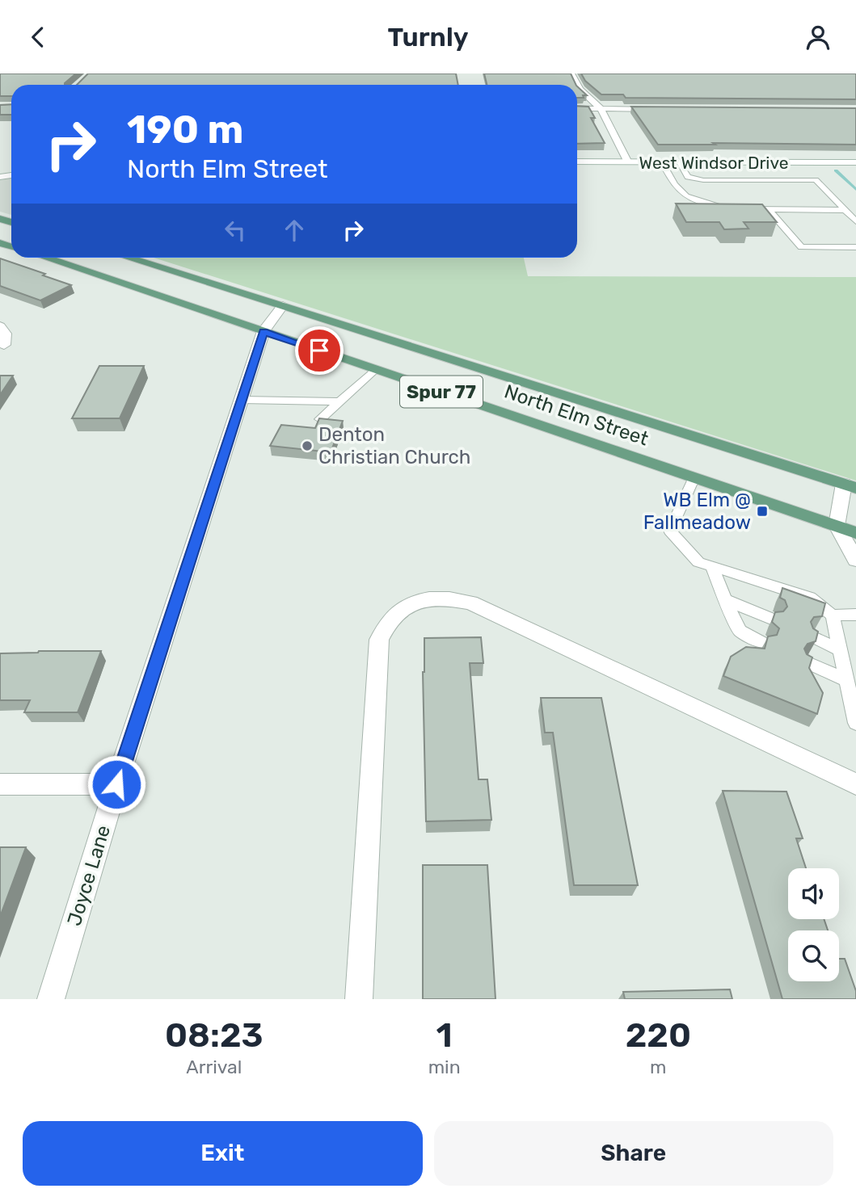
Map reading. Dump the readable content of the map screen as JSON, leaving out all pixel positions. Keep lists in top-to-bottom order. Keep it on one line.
{"streets":{"main road":["Spur 77","North Elm Street"],"street":["West Windsor Drive","Joyce Lane"]},"crossings":[["North Elm Street","Joyce Lane"]],"places":{"other":["Denton Christian Church"],"transit":["WB Elm @ Fallmeadow"]},"page":{"header":"Turnly","turn":["190 m","North Elm Street"],"eta":["08:23","Arrival","1","min","220","m"],"buttons":["Exit","Share"]}}
